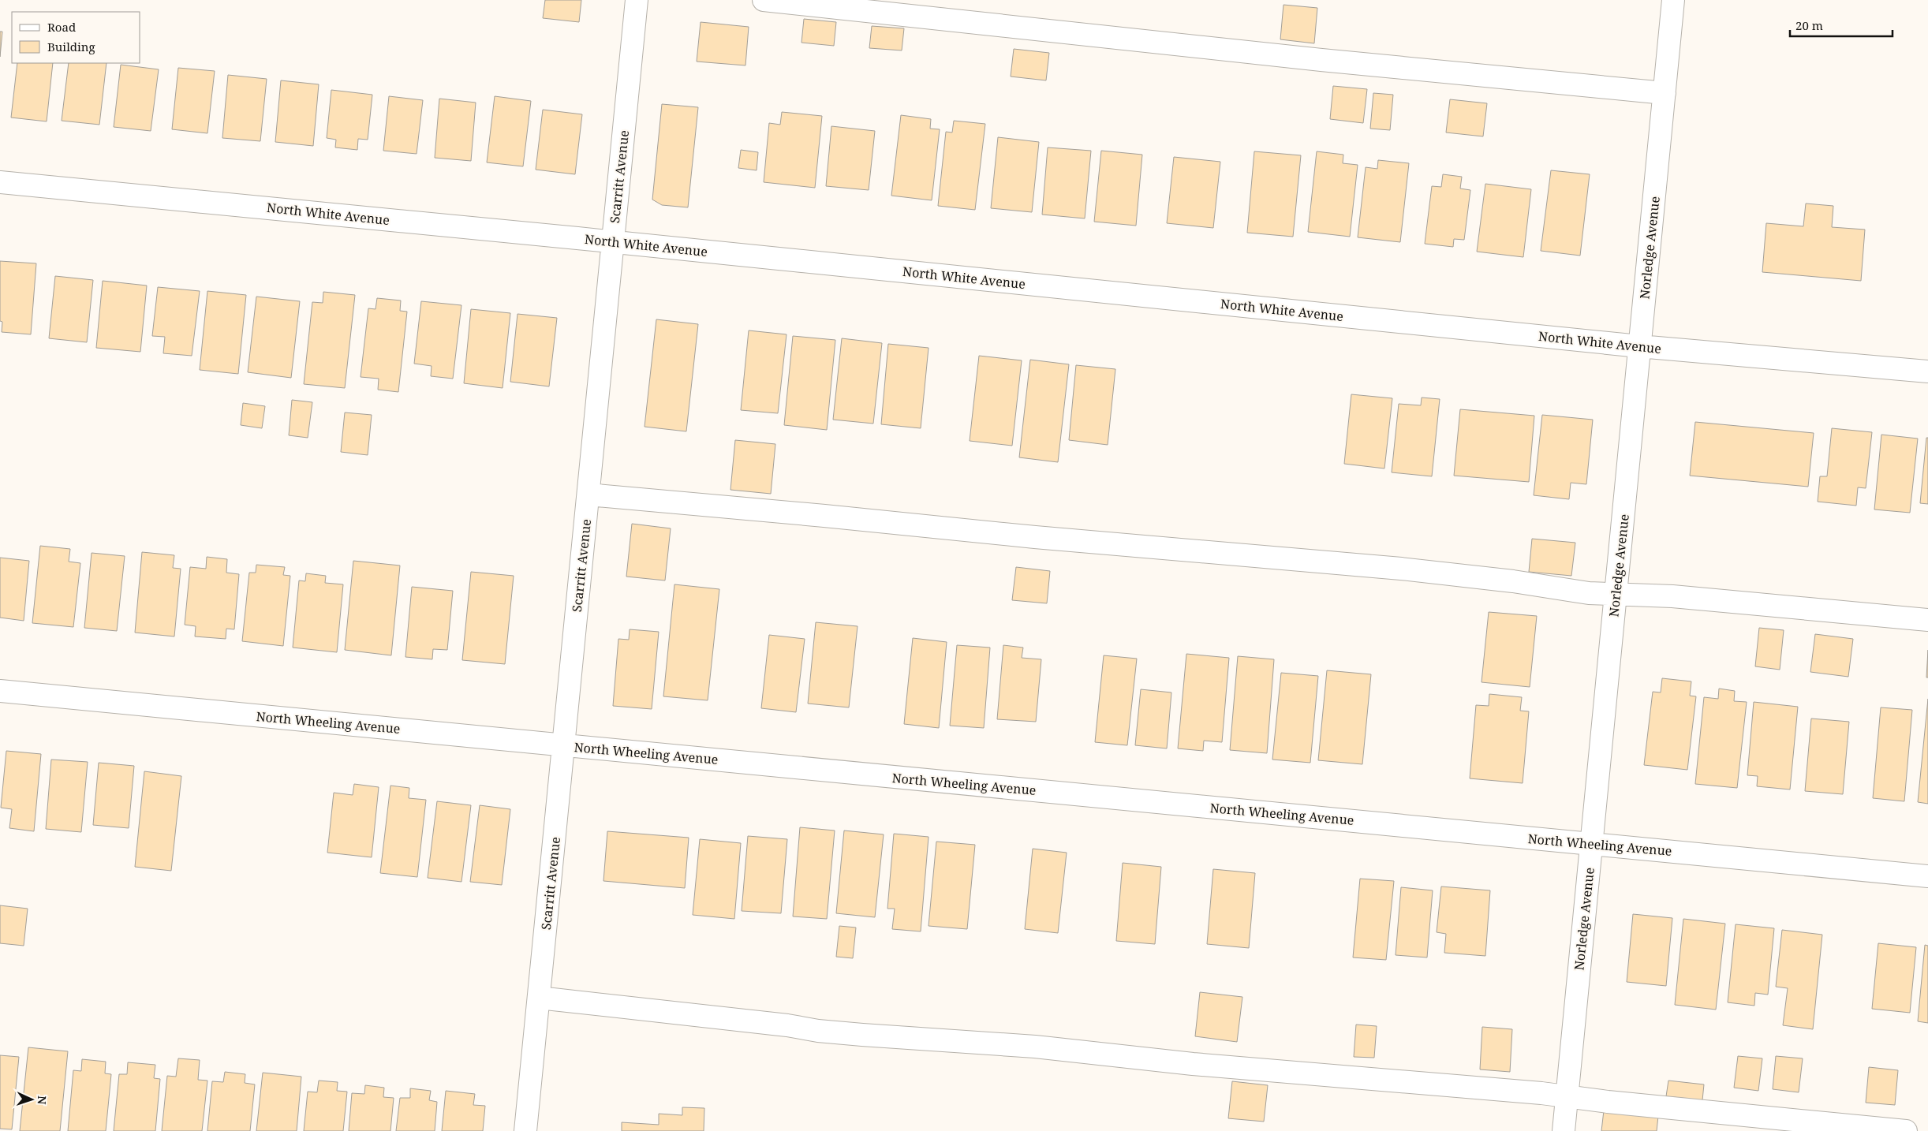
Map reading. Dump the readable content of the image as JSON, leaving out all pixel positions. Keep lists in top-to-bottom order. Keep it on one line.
{"streets":{"street":["Scarritt Avenue","North White Avenue","Norledge Avenue","North Wheeling Avenue"]},"crossings":[["Scarritt Avenue","North White Avenue"],["Scarritt Avenue","North Wheeling Avenue"],["North White Avenue","Norledge Avenue"],["Norledge Avenue","North Wheeling Avenue"]],"legend":["Road","Building"],"scale_bar":"20 m","north":"right"}
